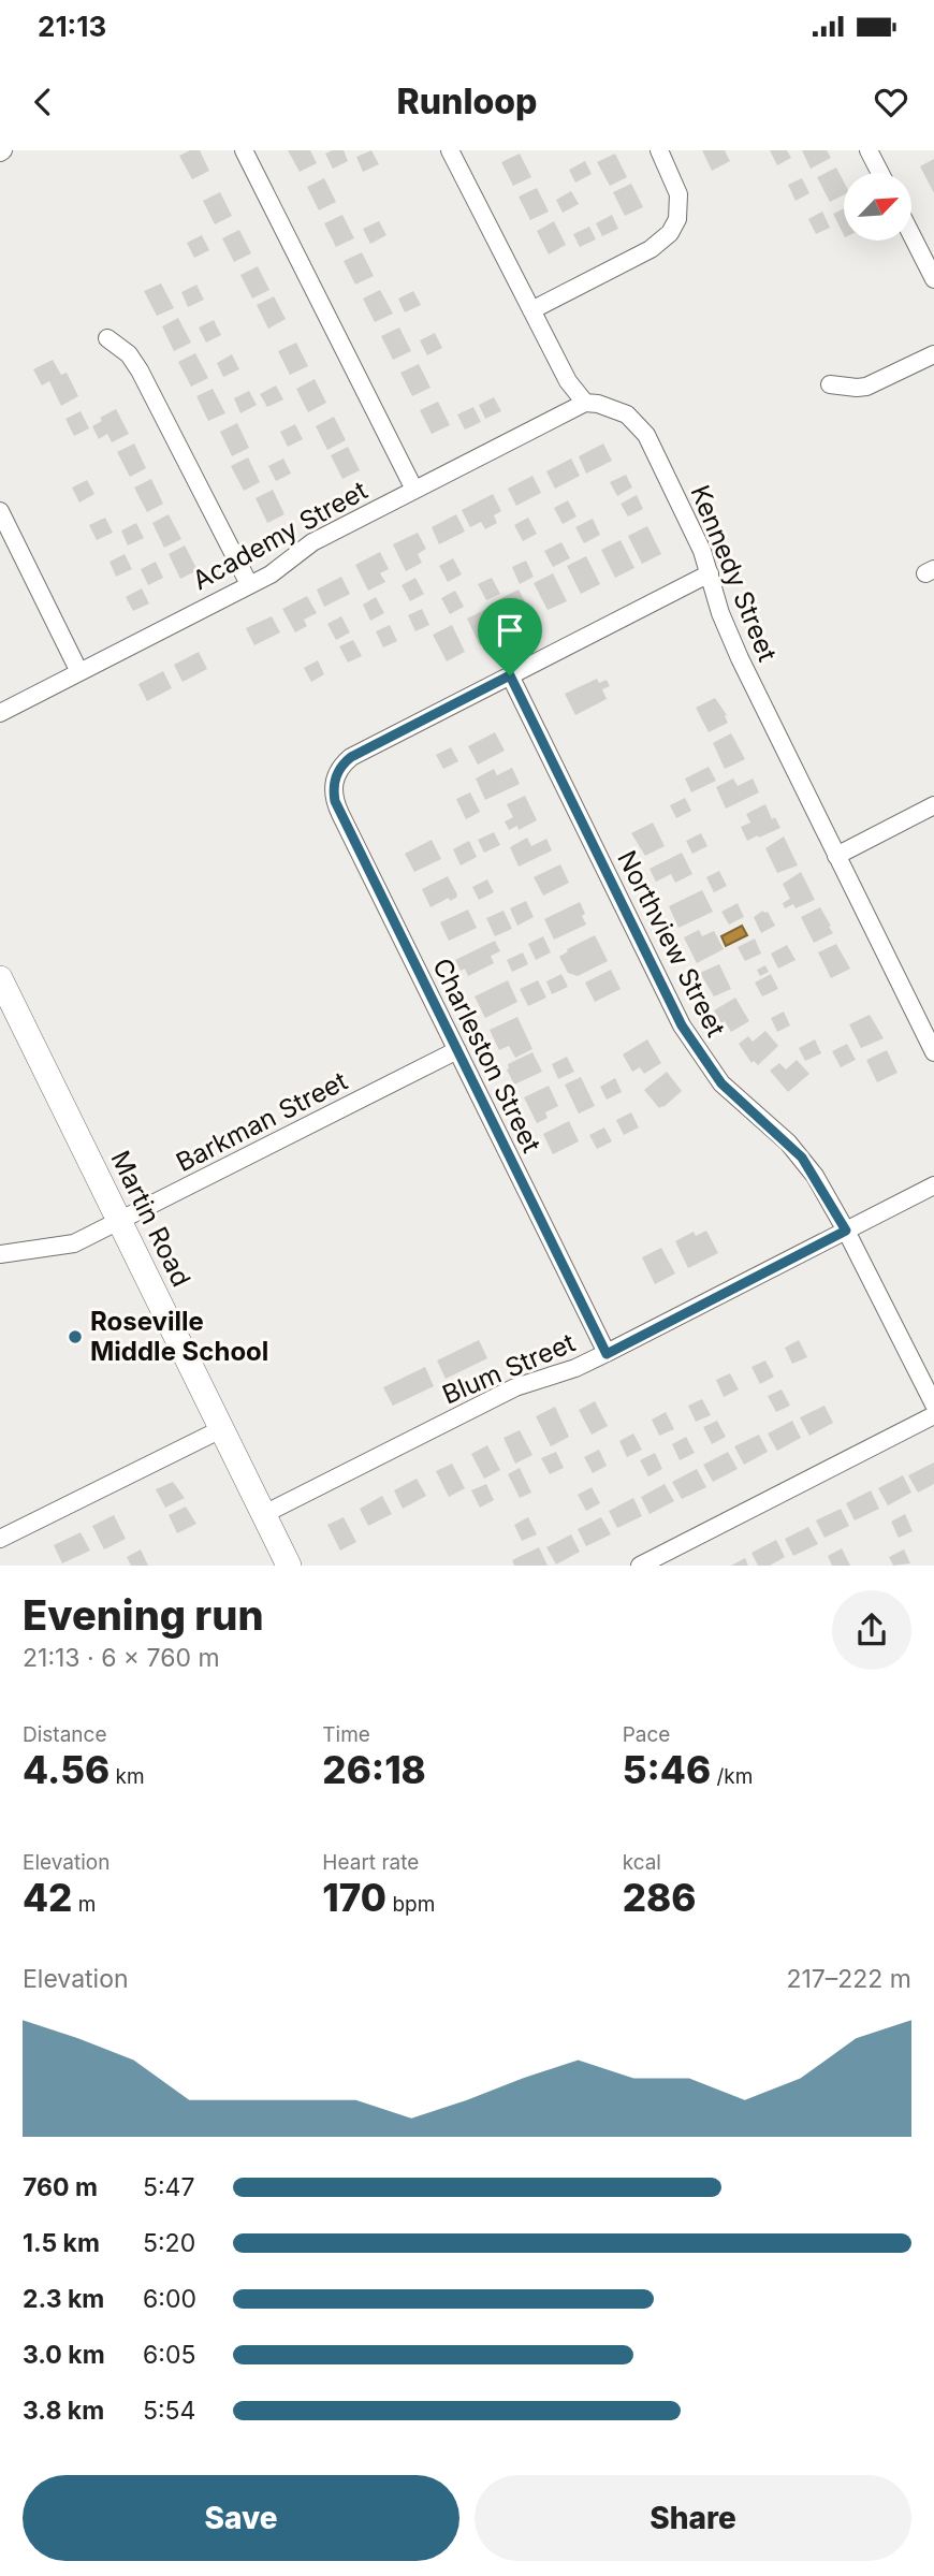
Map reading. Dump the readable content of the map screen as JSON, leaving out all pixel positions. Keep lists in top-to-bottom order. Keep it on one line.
{"streets":{"street":["Academy Street","Kennedy Street","Northview Street","Charleston Street","Barkman Street","Martin Road","Blum Street"]},"crossings":[["Academy Street","Kennedy Street"],["Northview Street","Charleston Street"],["Northview Street","Blum Street"],["Charleston Street","Barkman Street"],["Charleston Street","Blum Street"],["Barkman Street","Martin Road"],["Martin Road","Blum Street"]],"places":["Roseville Middle School"],"north":"top right","page":{"status":"21:13","header":"Runloop","heading":["Evening run","21:13 · 6 × 760 m"],"stats":[["Distance","4.56 km"],["Time","26:18"],["Pace","5:46 /km"],["Elevation","42 m"],["Heart rate","170 bpm"],["kcal","286"]],"chart":["Elevation","217–222 m"],"list":[{"name":"760 m","note":"5:47"},{"name":"1.5 km","note":"5:20"},{"name":"2.3 km","note":"6:00"},{"name":"3.0 km","note":"6:05"},{"name":"3.8 km","note":"5:54"}],"buttons":["Save","Share"]}}
